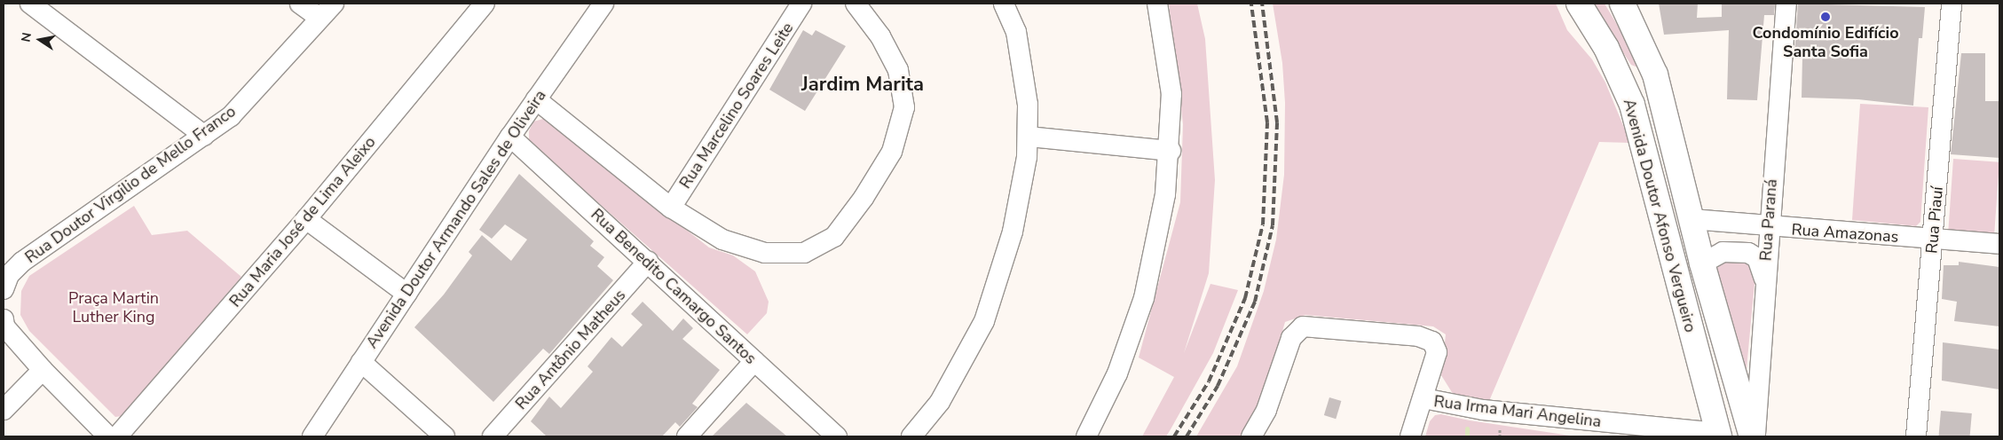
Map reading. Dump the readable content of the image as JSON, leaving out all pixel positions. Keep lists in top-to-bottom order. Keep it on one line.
{"streets":{"main road":["Avenida Doutor Afonso Vergueiro"],"street":["Rua Marcelino Soares Leite","Rua Doutor Virgilio de Mello Franco","Avenida Doutor Armando Sales de Oliveira","Rua Paraná","Rua Piauí","Rua Maria José de Lima Aleixo","Rua Amazonas","Rua Benedito Camargo Santos","Rua Antônio Matheus","Rua Irma Mari Angelina"]},"crossings":[["Avenida Doutor Afonso Vergueiro","Rua Amazonas"],["Avenida Doutor Afonso Vergueiro","Rua Irma Mari Angelina"],["Avenida Doutor Armando Sales de Oliveira","Rua Benedito Camargo Santos"],["Rua Paraná","Rua Amazonas"],["Rua Piauí","Rua Amazonas"],["Rua Benedito Camargo Santos","Rua Antônio Matheus"]],"districts":["Jardim Marita"],"parks":["Praça Martin Luther King"],"places":["Condomínio Edifício Santa Sofia"],"north":"left"}
